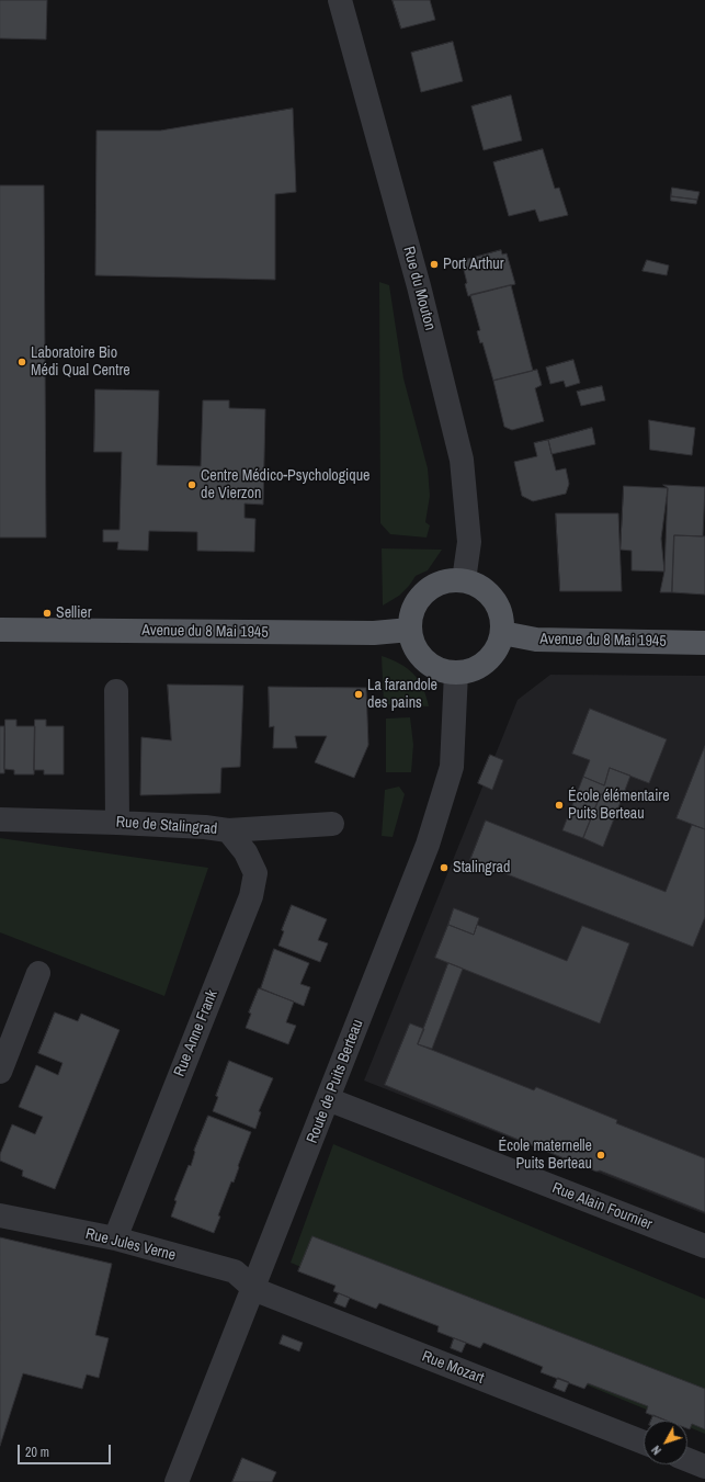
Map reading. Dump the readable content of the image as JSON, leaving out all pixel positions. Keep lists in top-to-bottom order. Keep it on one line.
{"streets":{"main road":["Avenue du 8 Mai 1945"],"street":["Rue du Mouton","Rue de Stalingrad","Rue Anne Frank","Route de Puits Berteau","Rue Alain Fournier","Rue Jules Verne","Rue Mozart"]},"crossings":[["Rue du Mouton","Avenue du 8 Mai 1945"],["Rue du Mouton","Route de Puits Berteau"],["Avenue du 8 Mai 1945","Route de Puits Berteau"],["Rue de Stalingrad","Rue Anne Frank"],["Rue Anne Frank","Rue Jules Verne"],["Route de Puits Berteau","Rue Alain Fournier"],["Route de Puits Berteau","Rue Jules Verne"],["Route de Puits Berteau","Rue Mozart"],["Rue Jules Verne","Rue Mozart"]],"places":["Port Arthur","Laboratoire Bio Médi Qual Centre","Centre Médico-Psychologique de Vierzon","Sellier","La farandole des pains","École élémentaire Puits Berteau","Stalingrad","École maternelle Puits Berteau"],"scale_bar":"20 m","north":"bottom left"}
